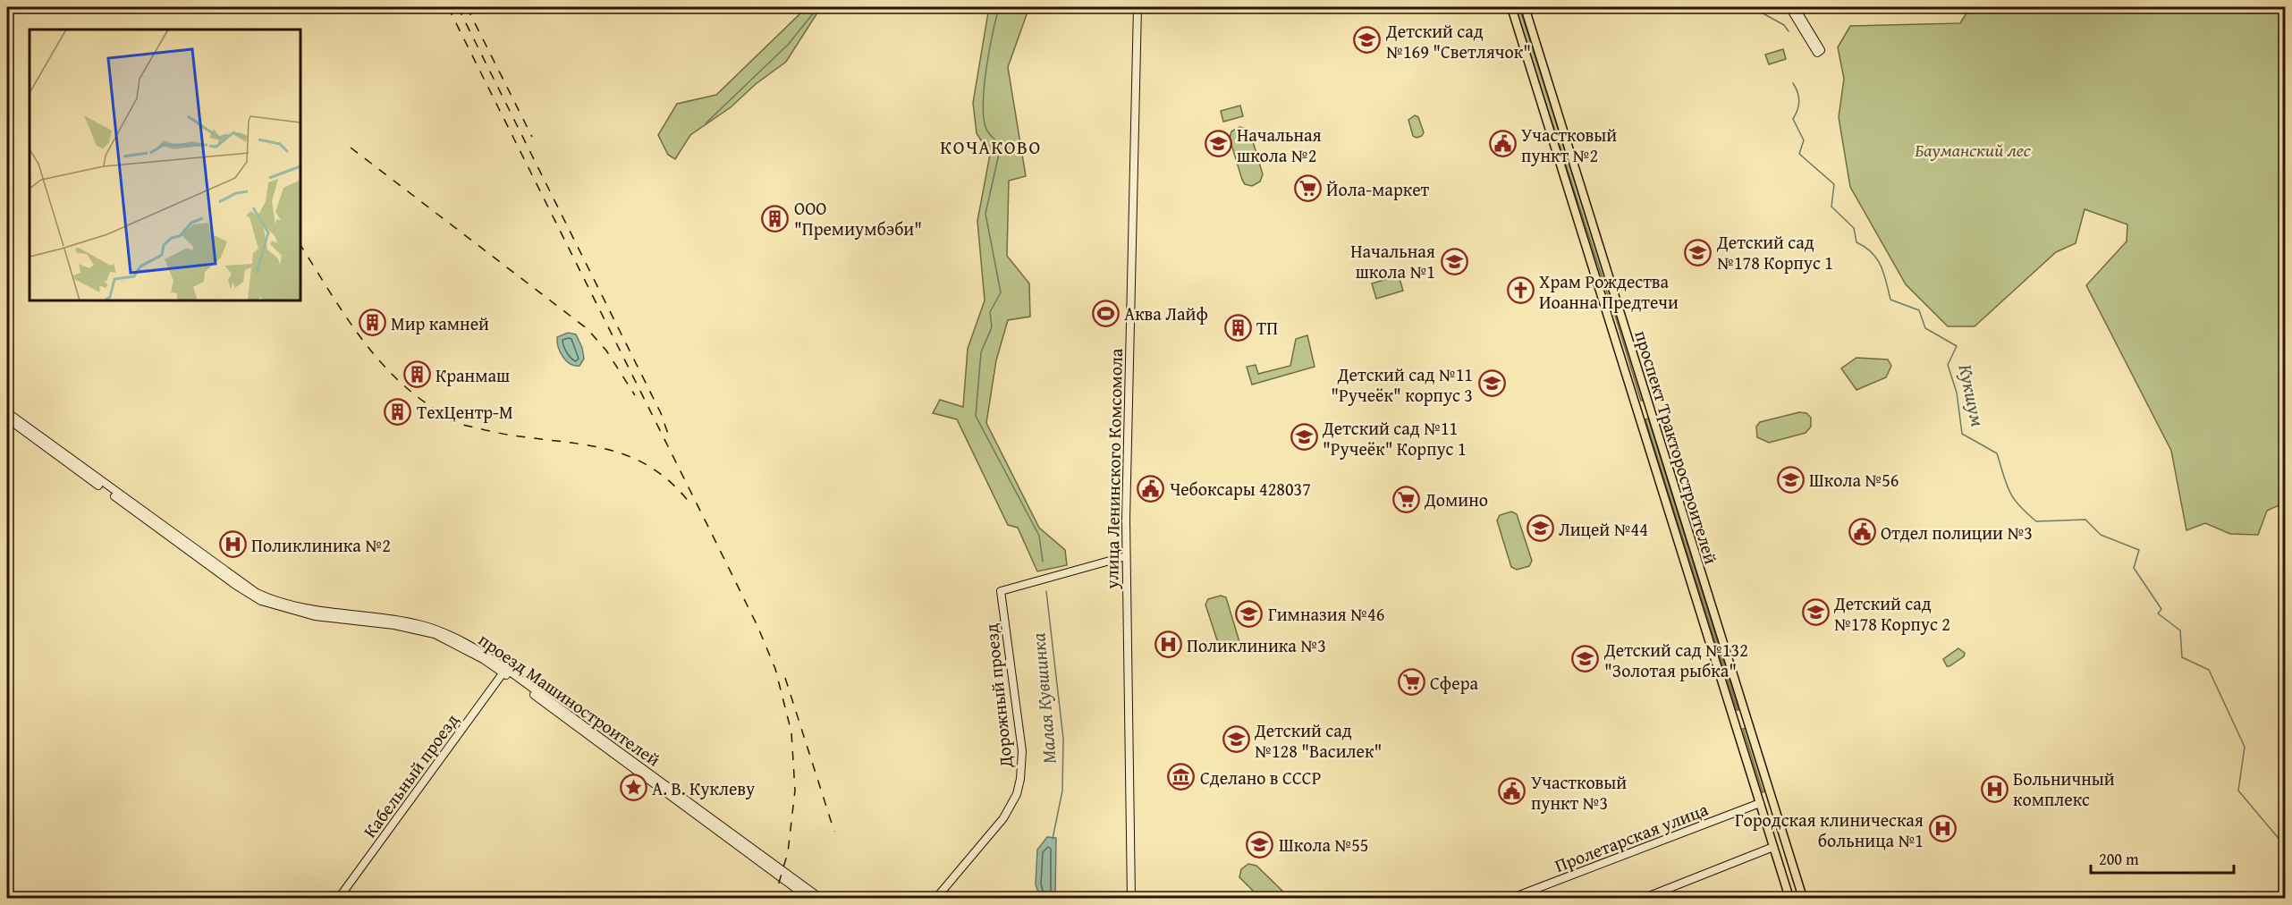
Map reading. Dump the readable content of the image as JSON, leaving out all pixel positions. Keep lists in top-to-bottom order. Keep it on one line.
{"streets":{"main road":["проспект Тракторостроителей","улица Ленинского Комсомола","Дорожный проезд","проезд Машиностроителей","Кабельный проезд","Пролетарская улица"]},"crossings":[["проспект Тракторостроителей","Пролетарская улица"],["улица Ленинского Комсомола","Дорожный проезд"],["проезд Машиностроителей","Кабельный проезд"]],"districts":["КОЧАКОВО"],"water":["Кукшум","Малая Кувшинка"],"parks":["Бауманский лес"],"places":{"school or university":["Детский сад №169 \"Светлячок\"","Начальная школа №2","Детский сад №178 Корпус 1","Начальная школа №1","Детский сад №11 \"Ручеёк\" корпус 3","Детский сад №11 \"Ручеёк\" Корпус 1","Школа №56","Лицей №44","Детский сад №178 Корпус 2","Гимназия №46","Детский сад №132 \"Золотая рыбка\"","Детский сад №128 \"Василек\"","Школа №55"],"public building":["Участковый пункт №2","Чебоксары 428037","Отдел полиции №3","Участковый пункт №3"],"supermarket":["Йола-маркет","Домино","Сфера"],"building":["ООО \"Премиумбэби\"","Мир камней","ТП","Кранмаш","ТехЦентр-М"],"church":["Храм Рождества Иоанна Предтечи"],"sports":["Аква Лайф"],"hospital":["Поликлиника №2","Поликлиника №3","Больничный комплекс","Городская клиническая больница №1"],"museum":["Сделано в СССР"],"place":["А. В. Куклеву"]},"scale_bar":"200 m"}
